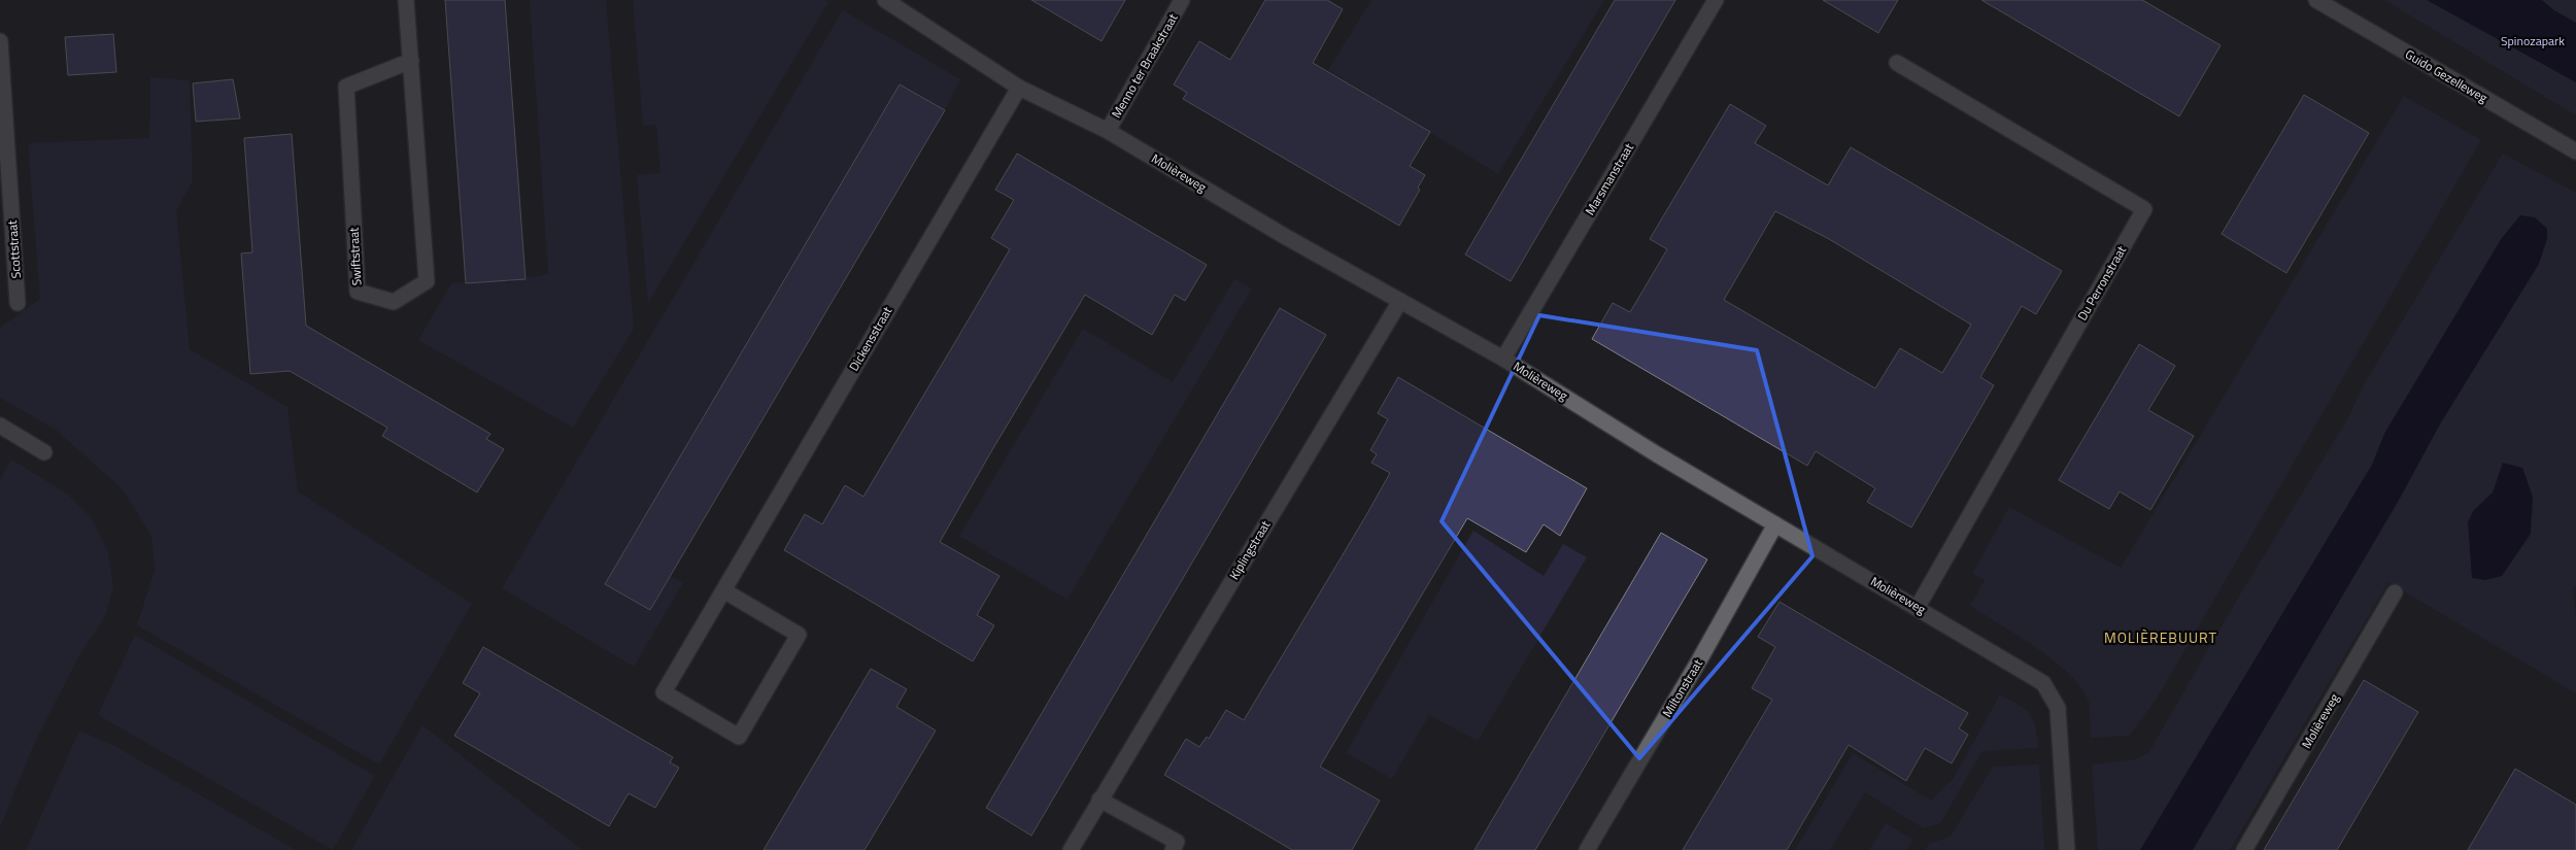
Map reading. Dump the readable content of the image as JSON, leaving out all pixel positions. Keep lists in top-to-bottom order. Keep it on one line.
{"streets":{"street":["Menno ter Braakstraat","Guido Gezelleweg","Molièreweg","Marsmanstraat","Scottstraat","Swiftstraat","Du Perronstraat","Dickensstraat","Kiplingstraat","Miltonstraat"]},"crossings":[["Menno ter Braakstraat","Molièreweg"],["Molièreweg","Marsmanstraat"],["Molièreweg","Du Perronstraat"],["Molièreweg","Dickensstraat"],["Molièreweg","Kiplingstraat"],["Molièreweg","Miltonstraat"]],"districts":["MOLIÈREBUURT"],"parks":["Spinozapark"]}
